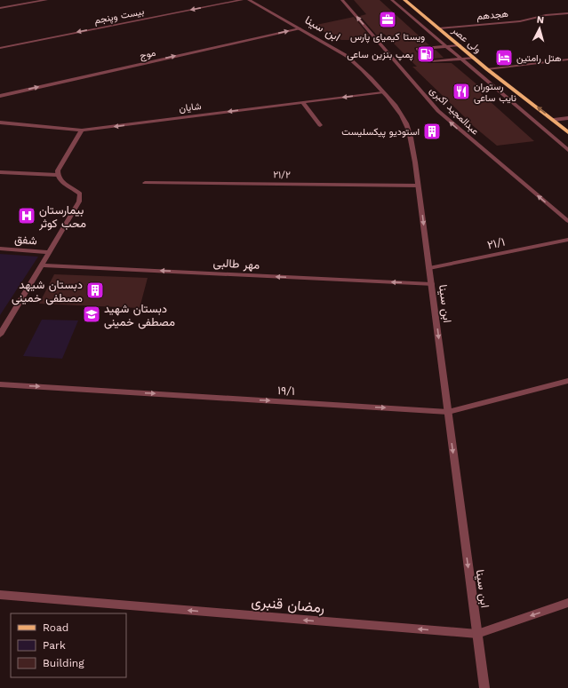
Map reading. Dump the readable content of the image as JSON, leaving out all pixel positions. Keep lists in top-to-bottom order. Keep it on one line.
{"streets":{"main road":["ولی عصر"],"street":["هجدهم","بیست وپنجم","ابن سینا","موج","شایان","عبدالمجید اکبری","۲۱/۲","شفق","۲۱/۱","مهر طالبی","۱۹/۱","رمضان قنبری"]},"crossings":[["هجدهم","ولی عصر"],["ابن سینا","موج"],["ابن سینا","شایان"],["ابن سینا","۲۱/۲"],["ابن سینا","۲۱/۱"],["ابن سینا","مهر طالبی"],["ابن سینا","۱۹/۱"],["ابن سینا","رمضان قنبری"]],"one_way":["بیست وپنجم","ابن سینا","ولی عصر","موج","شایان","مهر طالبی","۱۹/۱","رمضان قنبری"],"places":{"office":["ویستا کیمیای پارس"],"fuel station":["پمپ بنزین ساعی"],"hotel":["هتل رامتین"],"restaurant":["رستوران نایب ساعی"],"building":["استودیو پیکسلیست","دبستان شیهد مصطفی خمینی"],"hospital":["بیمارستان محب کوثر"],"school or university":["دبستان شهید مصطفی خمینی"]},"legend":["Road","Park","Building"],"north":"top"}
